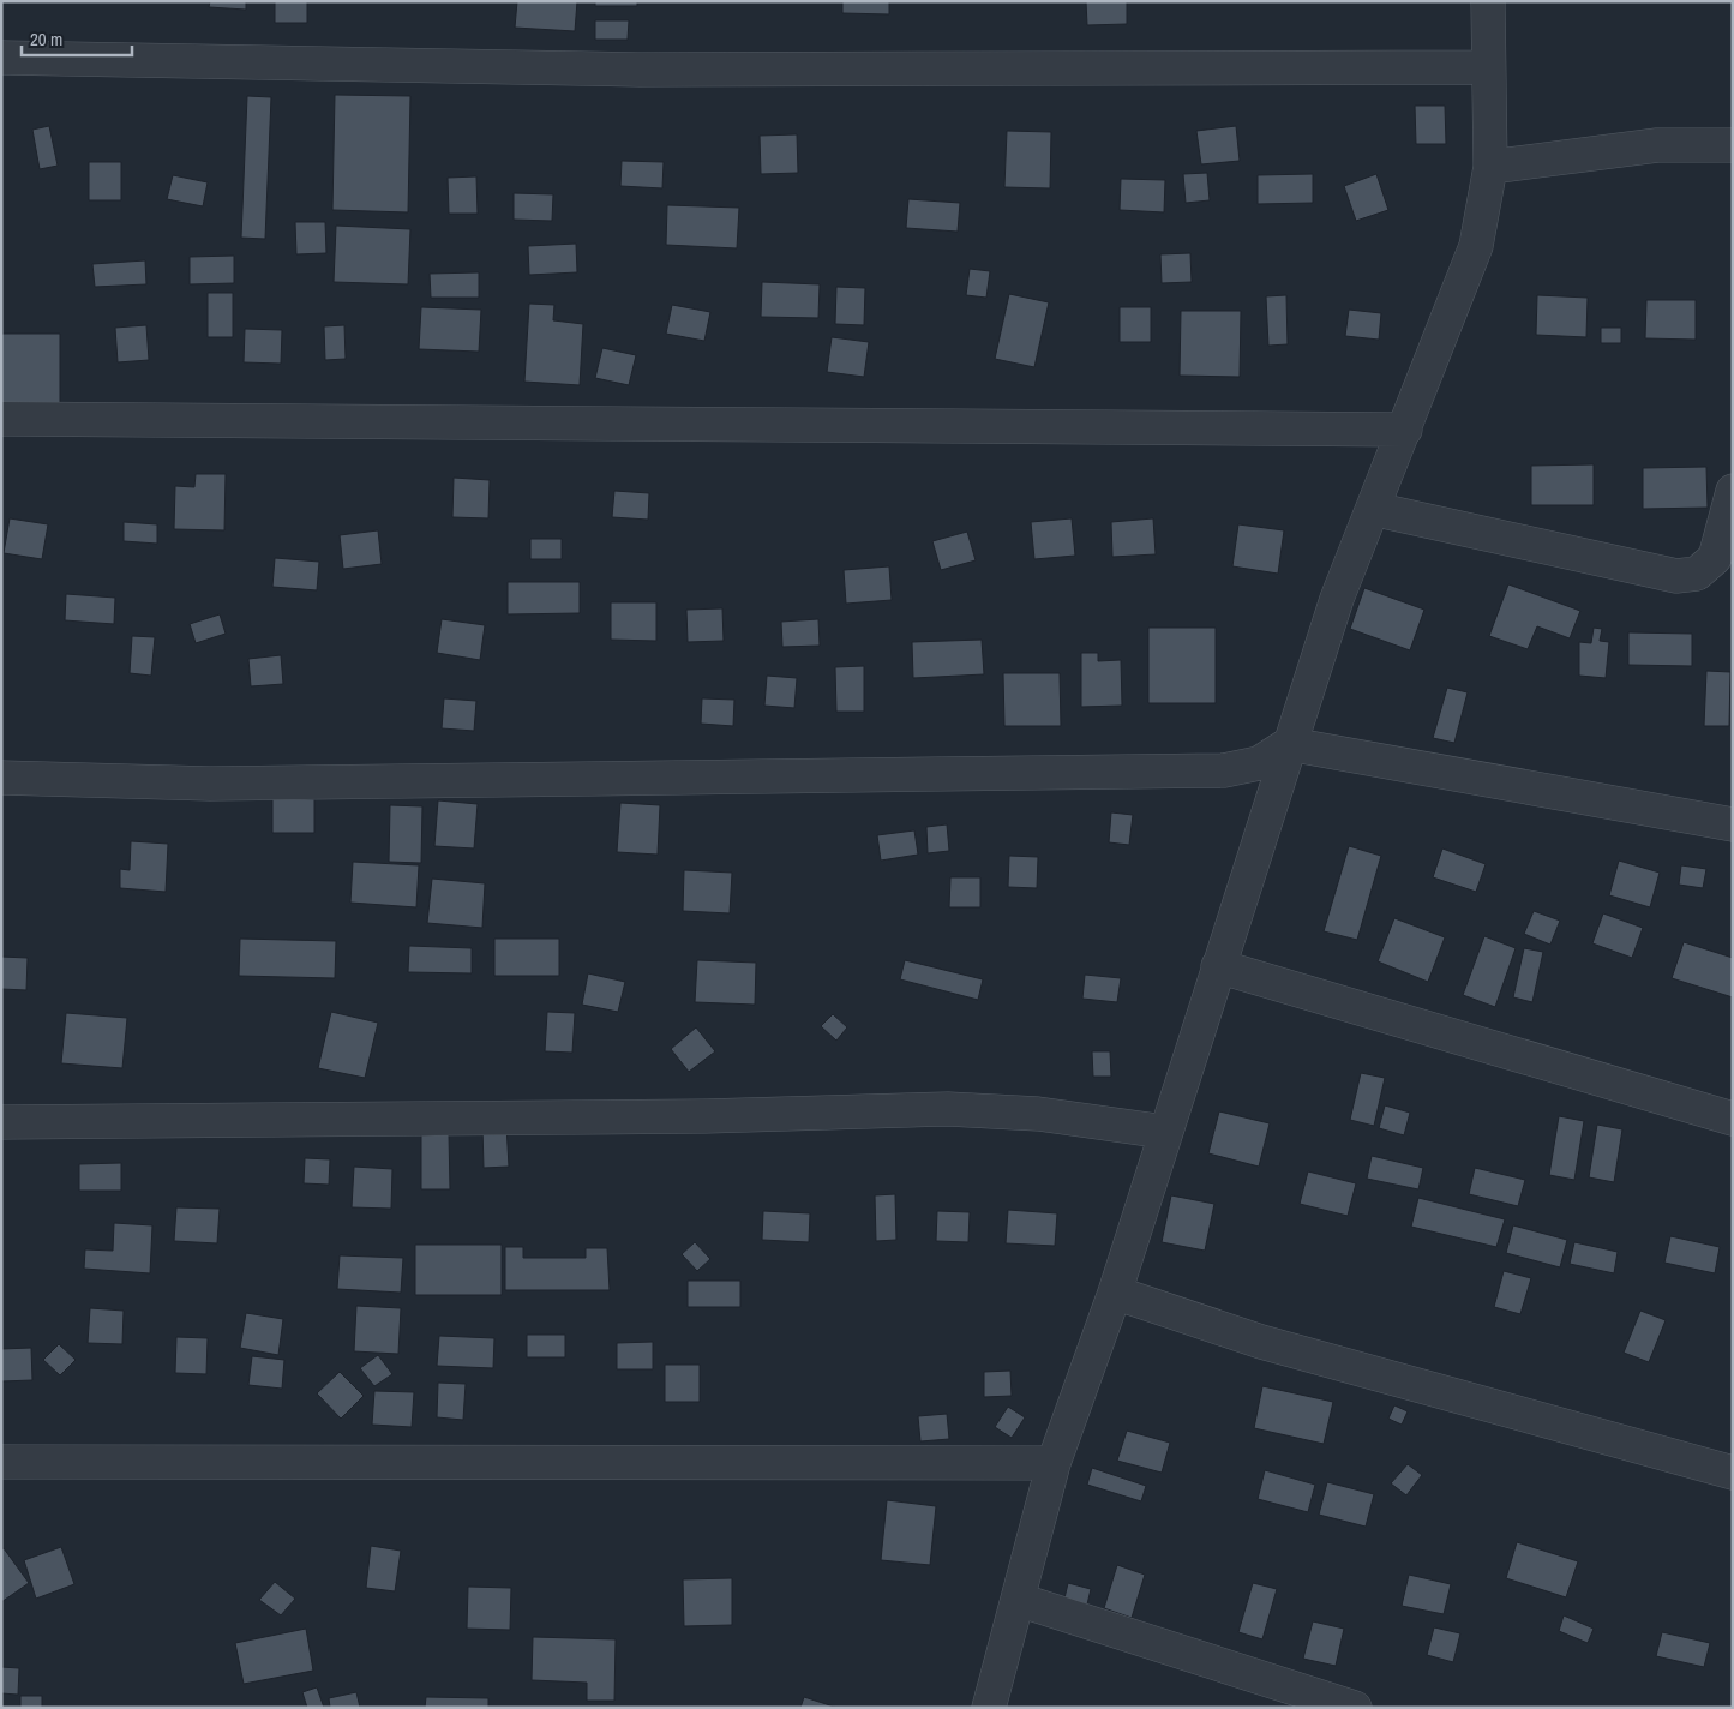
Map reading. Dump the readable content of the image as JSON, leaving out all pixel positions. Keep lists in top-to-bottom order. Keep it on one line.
{"scale_bar":"20 m"}
